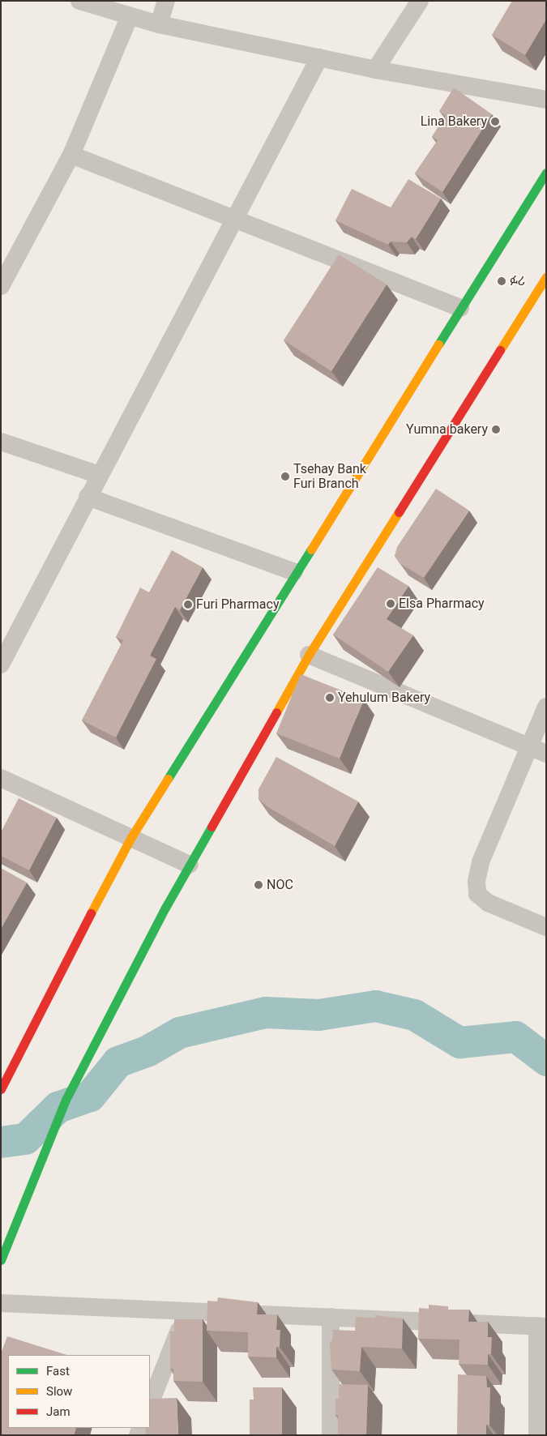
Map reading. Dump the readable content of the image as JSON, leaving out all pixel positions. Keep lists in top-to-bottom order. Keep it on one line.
{"places":["Lina Bakery","ፉሪ","Yumna bakery","Tsehay Bank Furi Branch","Elsa Pharmacy","Furi Pharmacy","Yehulum Bakery","NOC"],"legend":["Fast","Slow","Jam"]}
